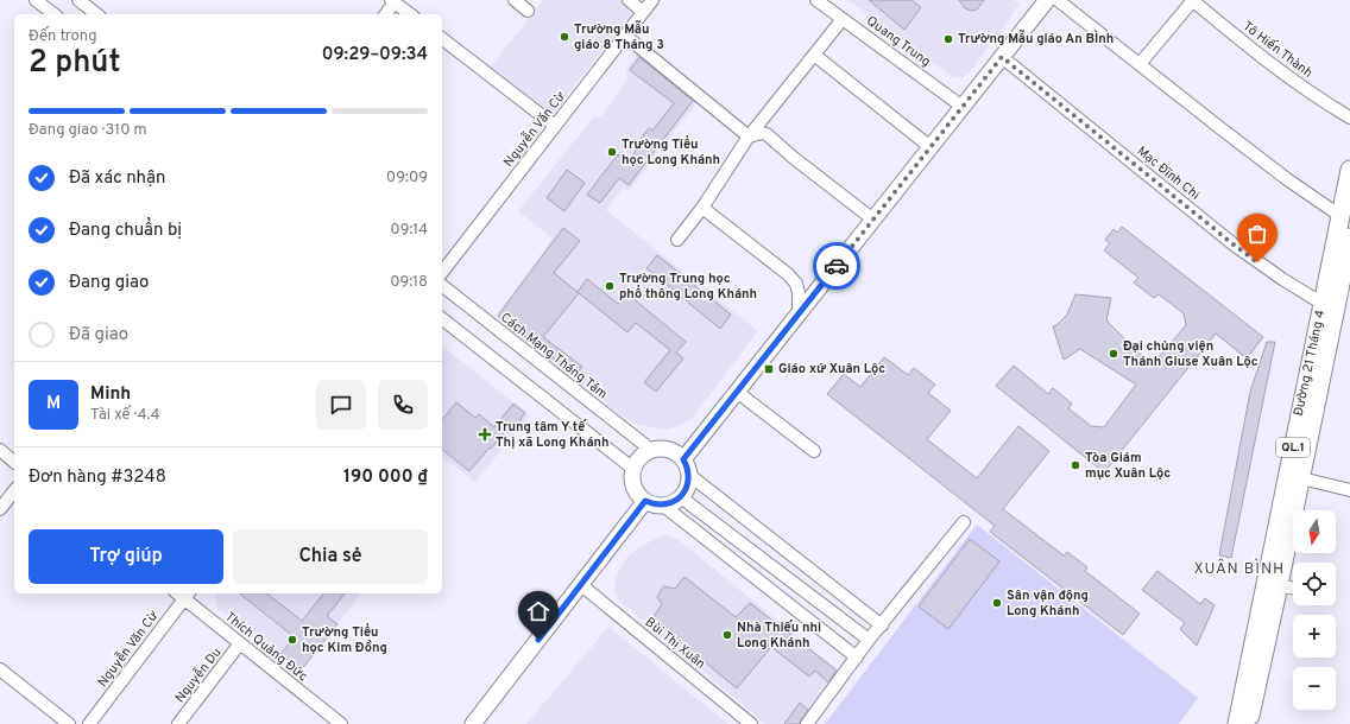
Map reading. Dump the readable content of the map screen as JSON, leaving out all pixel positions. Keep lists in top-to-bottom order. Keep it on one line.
{"streets":{"highway":["Đường 21 Tháng 4","QL.1"],"street":["Quang Trung","Tô Hiến Thành","Nguyễn Văn Cừ","Mạc Đĩnh Chi","Cách Mạng Tháng Tám","Bùi Thị Xuân","Thích Quảng Đức","Nguyễn Du"]},"crossings":[["Nguyễn Văn Cừ","Thích Quảng Đức"],["Mạc Đĩnh Chi","Đường 21 Tháng 4"],["Thích Quảng Đức","Nguyễn Du"]],"districts":["XUÂN BÌNH"],"places":{"other":["Trường Mẫu giáo 8 Tháng 3","Trường Mẫu giáo An BÌnh","Trường Tiểu học Long Khánh","Trường Trung học phổ thông Long Khánh","Đại chủng viện Thánh Giuse Xuân Lộc","Tòa Giám mục Xuân Lộc","Sân vận động Long Khánh","Nhà Thiếu nhi Long Khánh","Trường Tiểu học Kim Đồng"],"transit":["Giáo xứ Xuân Lộc"],"health":["Trung tâm Y tế Thị xã Long Khánh"]},"north":"bottom","page":{"heading":["2 phút","Đến trong","09:29–09:34"],"panel":["Minh","Tài xế · 4.4","Đơn hàng #3248","190 000 ₫"],"bar":"Đang giao · 310 m","list":[["Đã xác nhận","09:09"],["Đang chuẩn bị","09:14"],["Đang giao","09:18"],"Đã giao"],"round":"M","map_buttons":["+","−"],"buttons":["Trợ giúp","Chia sẻ"]}}
